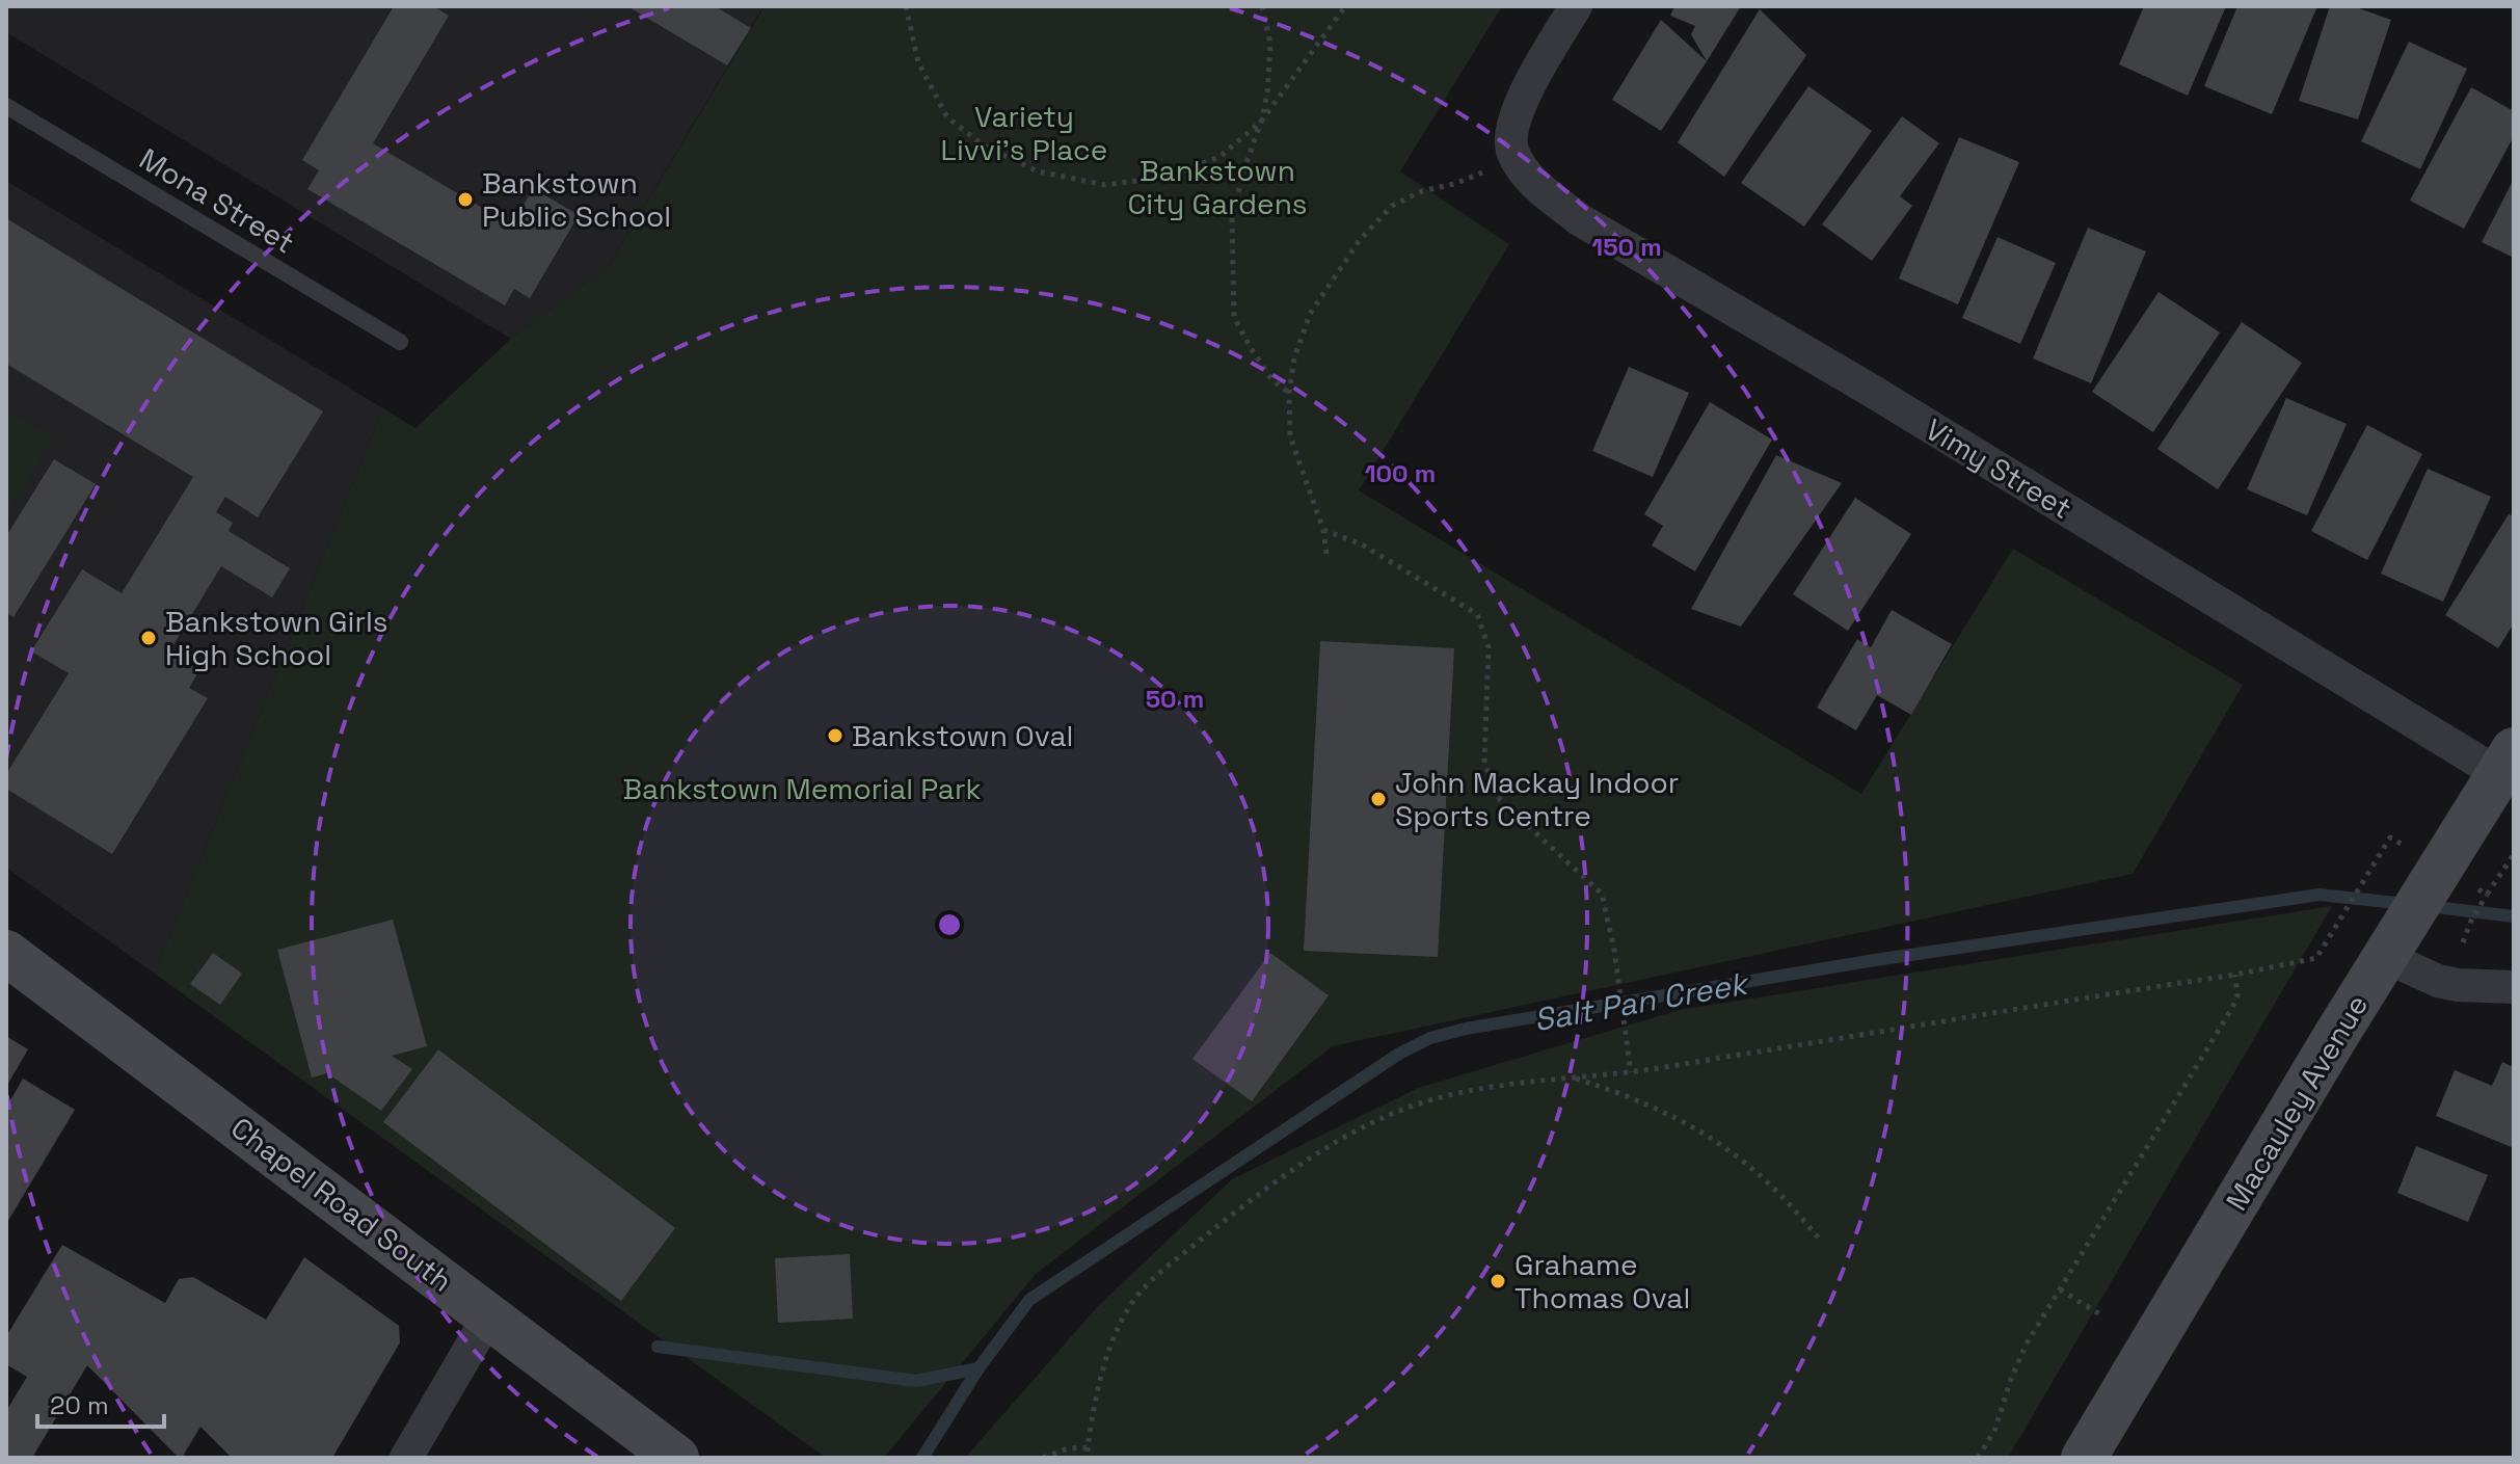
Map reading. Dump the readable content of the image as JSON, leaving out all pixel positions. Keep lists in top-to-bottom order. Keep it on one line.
{"streets":{"main road":["Macauley Avenue","Chapel Road South"],"street":["Vimy Street"],"lane":["Mona Street"]},"crossings":[["Vimy Street","Macauley Avenue"]],"water":["Salt Pan Creek"],"parks":["Variety Livvi's Place","Bankstown City Gardens","Bankstown Memorial Park"],"places":["Bankstown Public School","Bankstown Girls High School","Bankstown Oval","John Mackay Indoor Sports Centre","Grahame Thomas Oval"],"scale_bar":"20 m","rings":["150 m","100 m","50 m"]}
